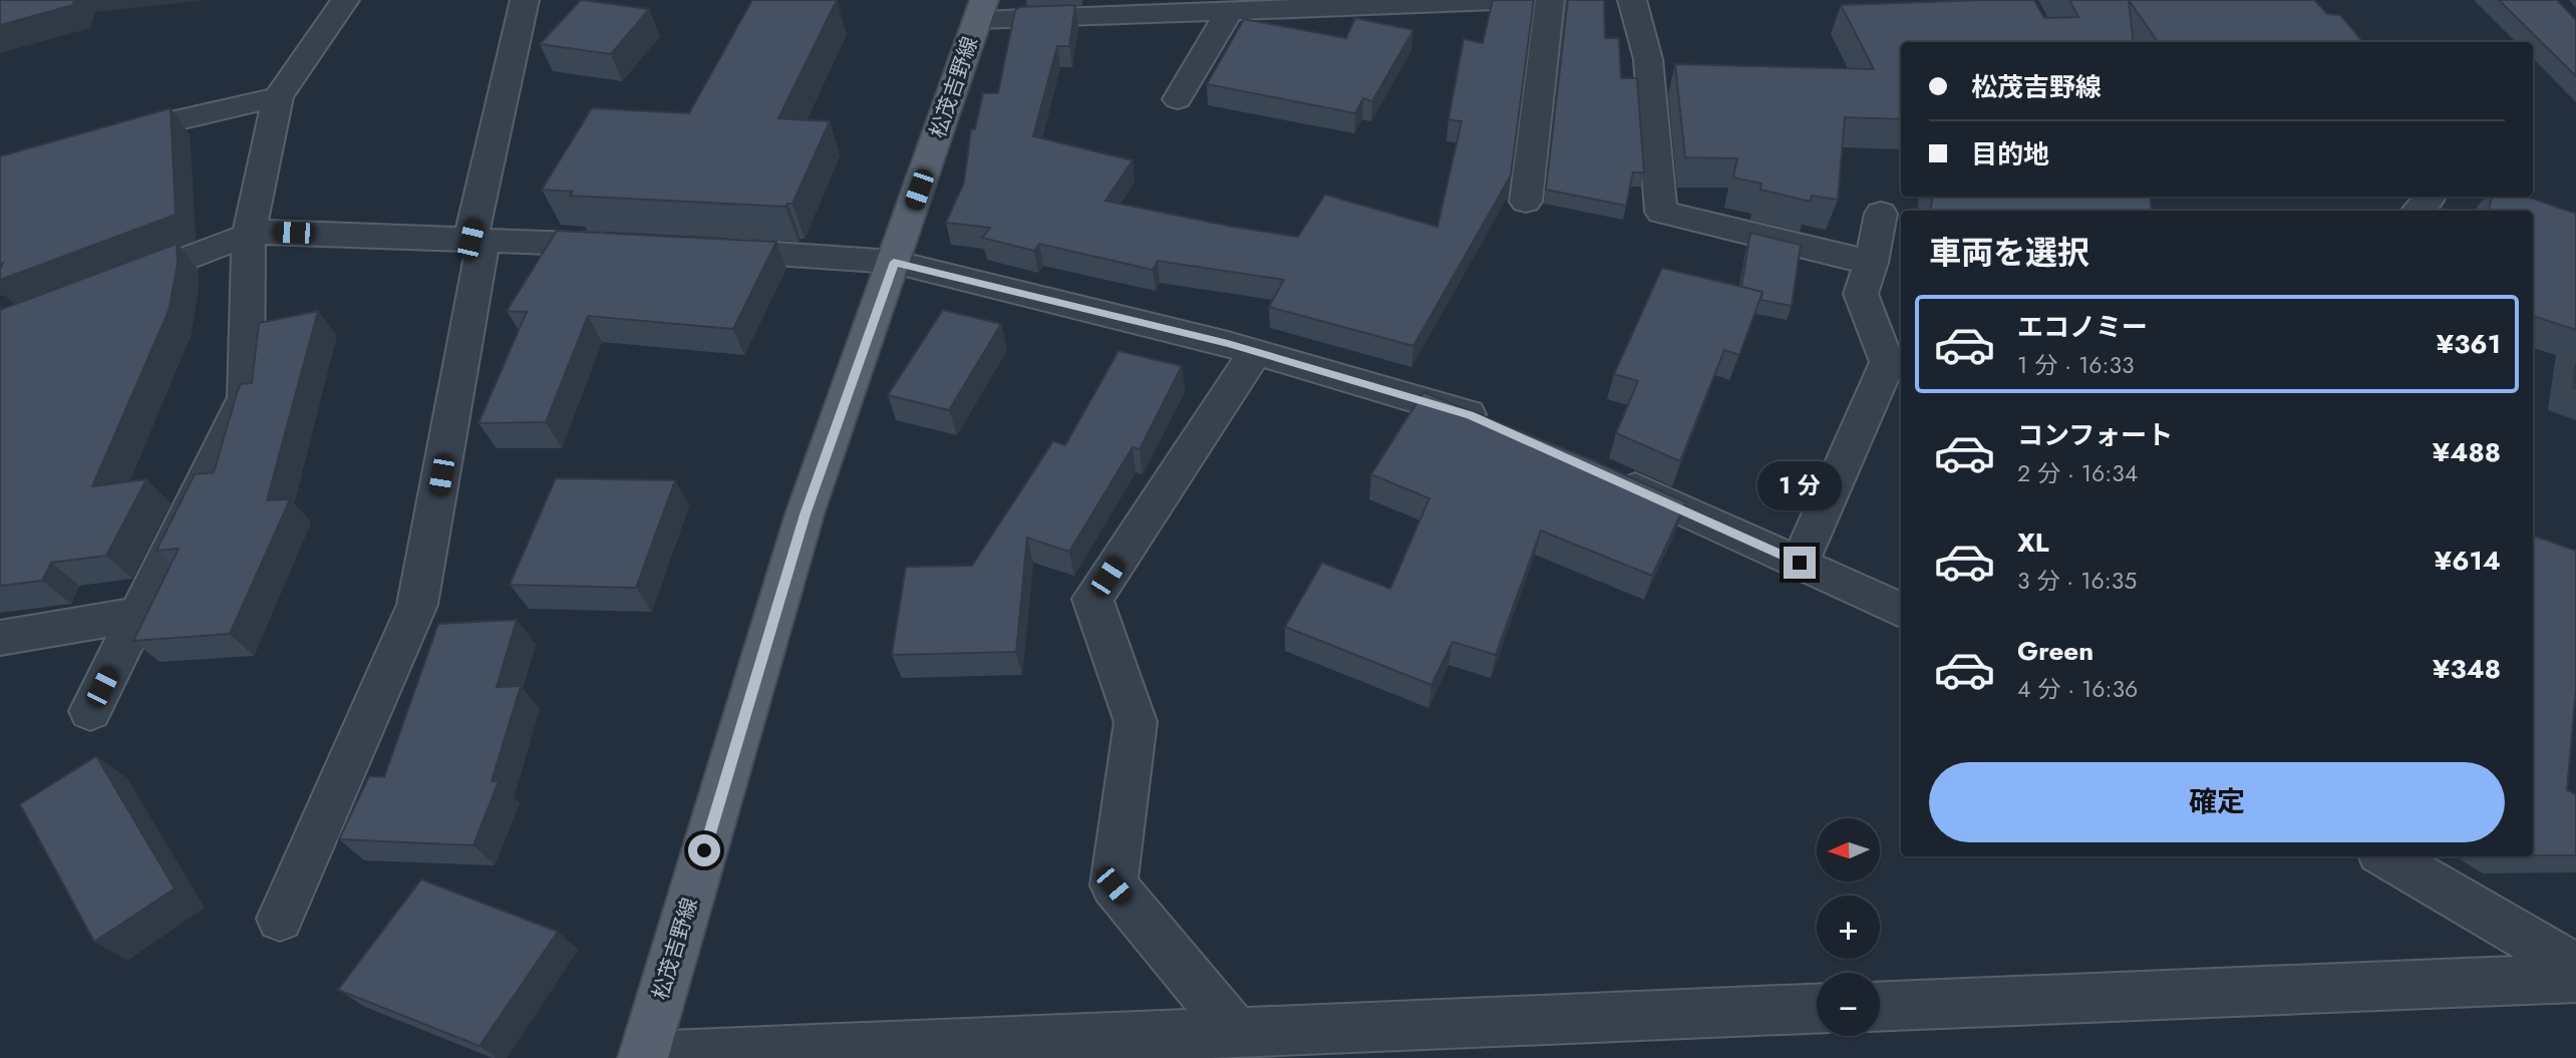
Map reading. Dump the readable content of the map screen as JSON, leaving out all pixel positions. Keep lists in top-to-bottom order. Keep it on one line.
{"streets":{"main road":["松茂吉野線"]},"north":"left","page":{"banner":["松茂吉野線","目的地"],"heading":"車両を選択","list":[{"name":"エコノミー","note":"1 分 · 16:33","value":"¥361"},{"name":"コンフォート","note":"2 分 · 16:34","value":"¥488"},{"name":"XL","note":"3 分 · 16:35","value":"¥614"},{"name":"Green","note":"4 分 · 16:36","value":"¥348"}],"bubble":"1 分","buttons":"確定","map_buttons":["+","−"]}}
